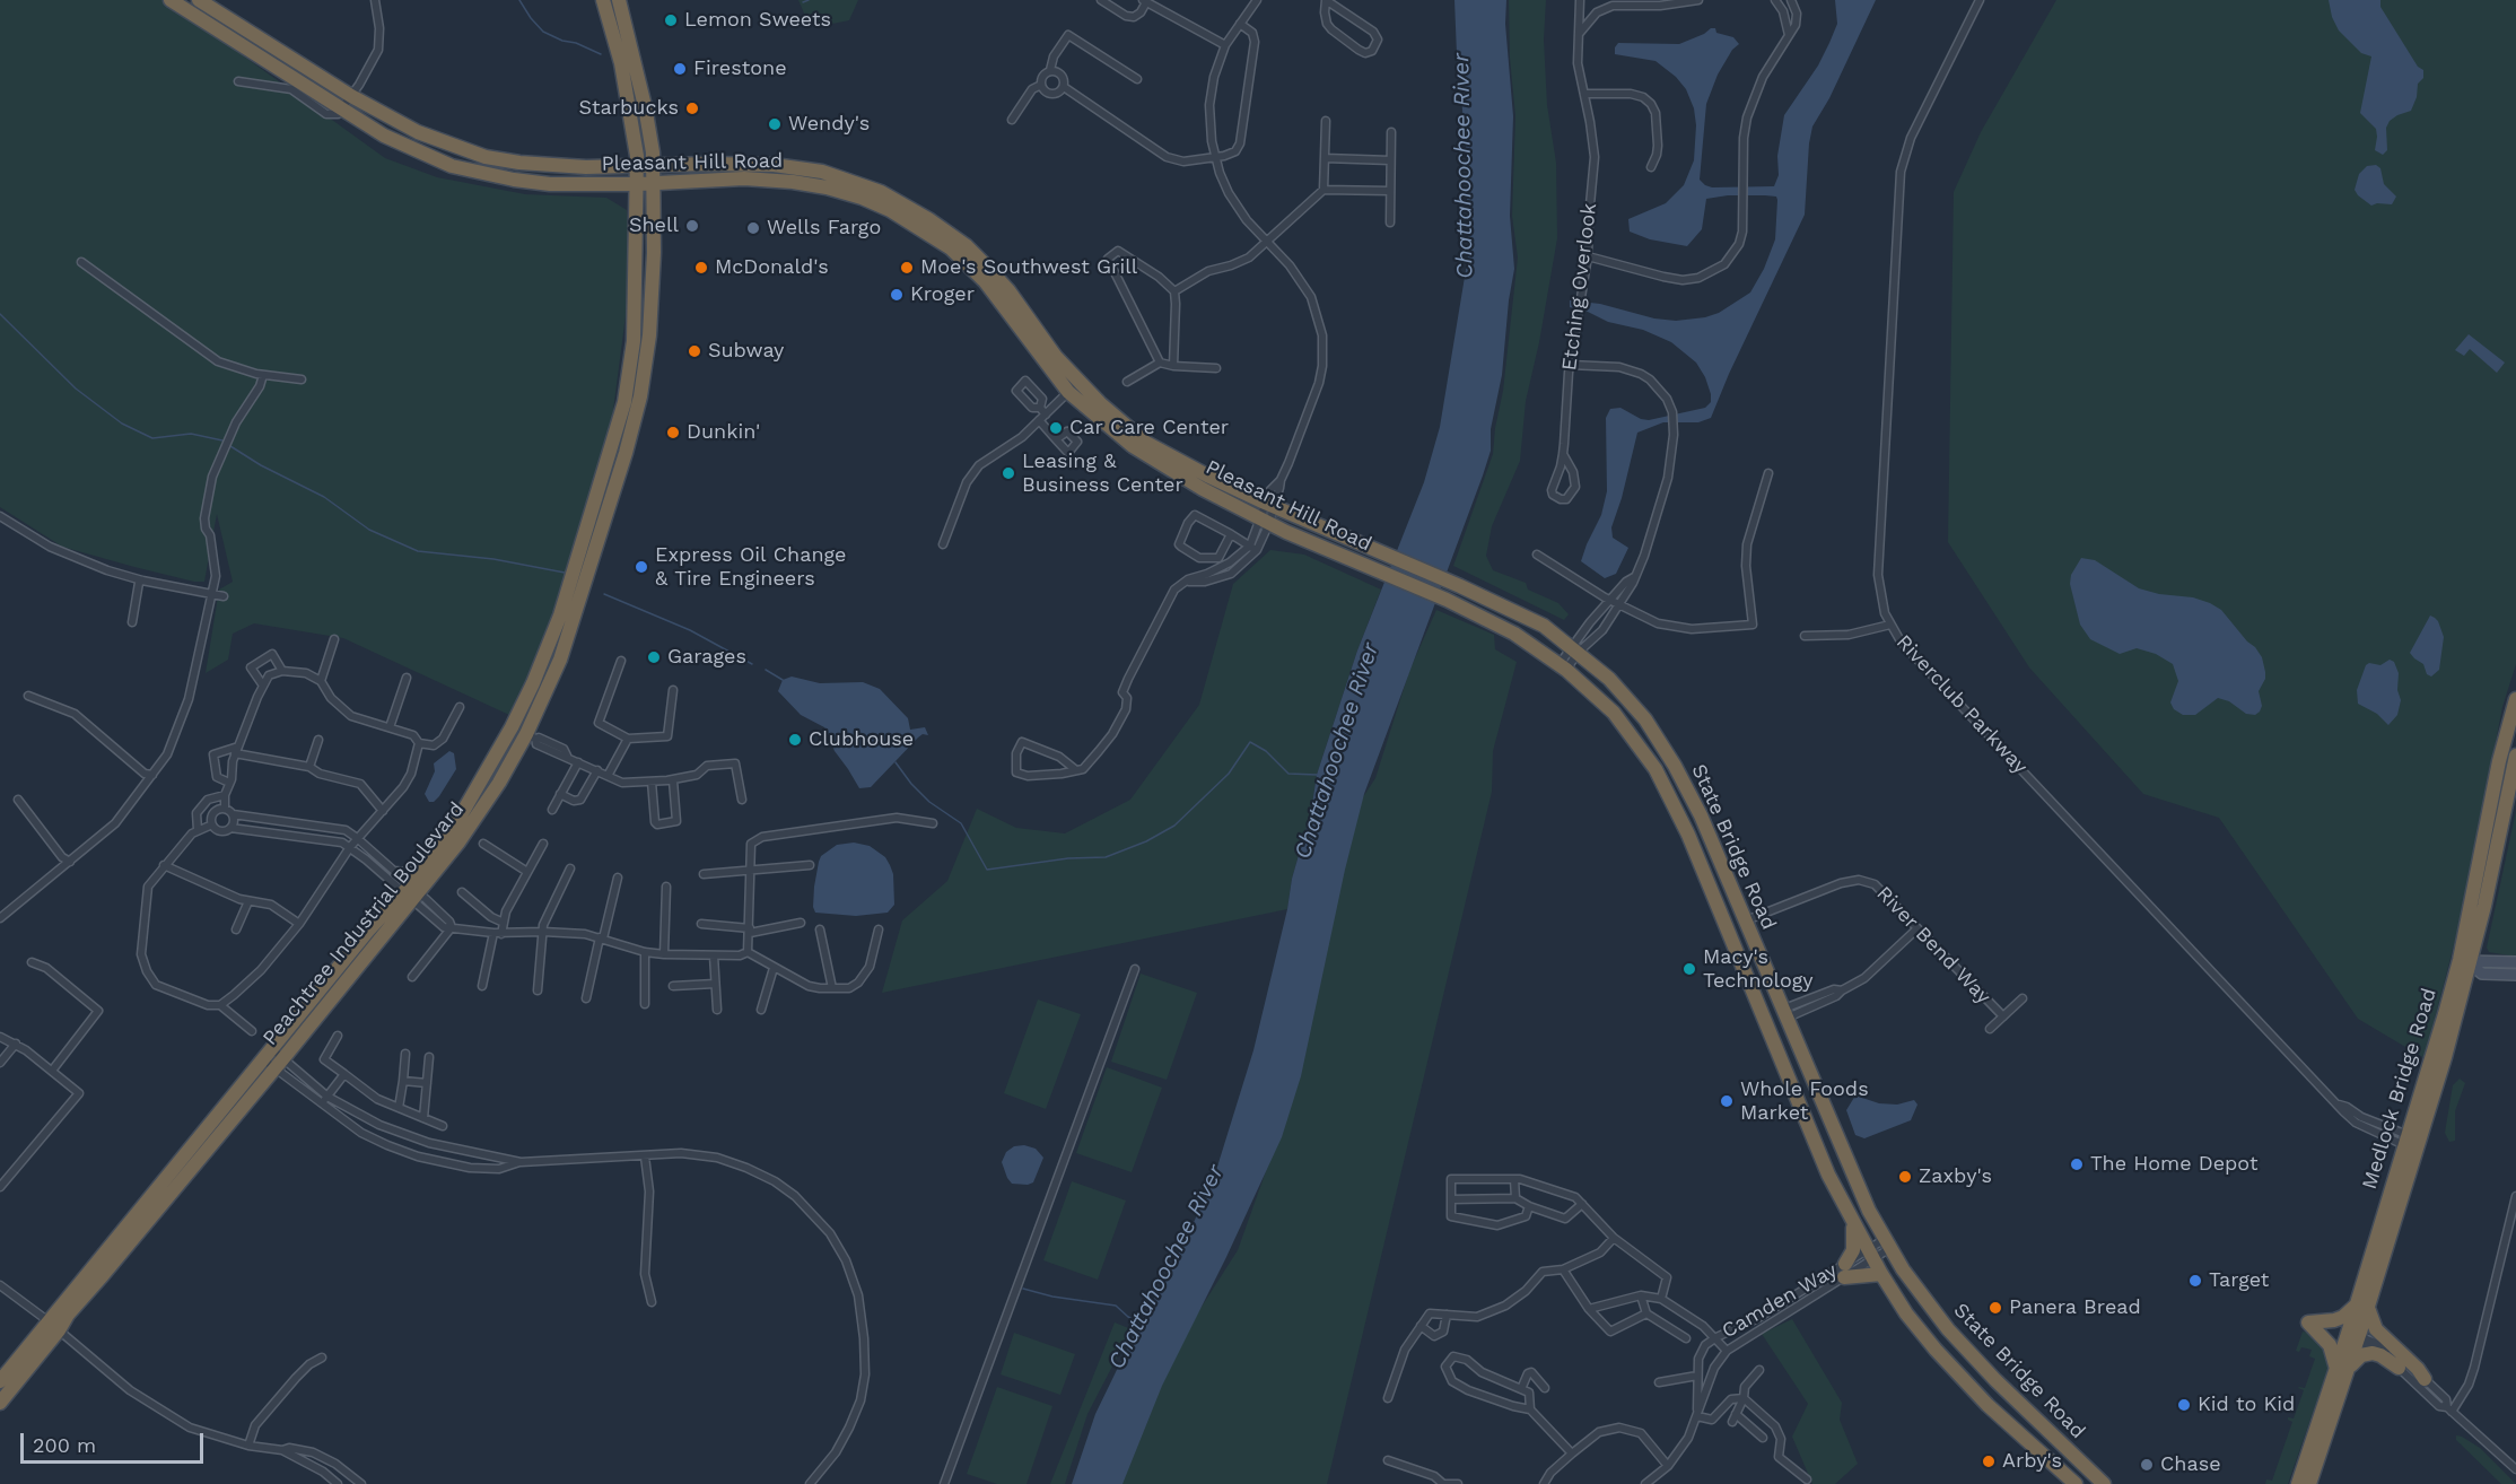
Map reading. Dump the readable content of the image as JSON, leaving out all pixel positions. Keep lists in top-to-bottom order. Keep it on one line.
{"streets":{"highway":["Pleasant Hill Road","State Bridge Road","Peachtree Industrial Boulevard","Medlock Bridge Road"],"street":["Etching Overlook","Riverclub Parkway","River Bend Way","Camden Way"]},"crossings":[["Pleasant Hill Road","State Bridge Road"],["Pleasant Hill Road","Peachtree Industrial Boulevard"],["Riverclub Parkway","Medlock Bridge Road"],["State Bridge Road","River Bend Way"],["State Bridge Road","Camden Way"]],"water":["Chattahoochee River"],"places":["Lemon Sweets","Firestone","Starbucks","Wendy's","Shell","Wells Fargo","McDonald's","Moe's Southwest Grill","Kroger","Subway","Car Care Center","Dunkin'","Leasing & Business Center","Express Oil Change & Tire Engineers","Garages","Clubhouse","Macy's Technology","Whole Foods Market","The Home Depot","Zaxby's","Target","Panera Bread","Kid to Kid","Arby's","Chase"],"scale_bar":"200 m"}
